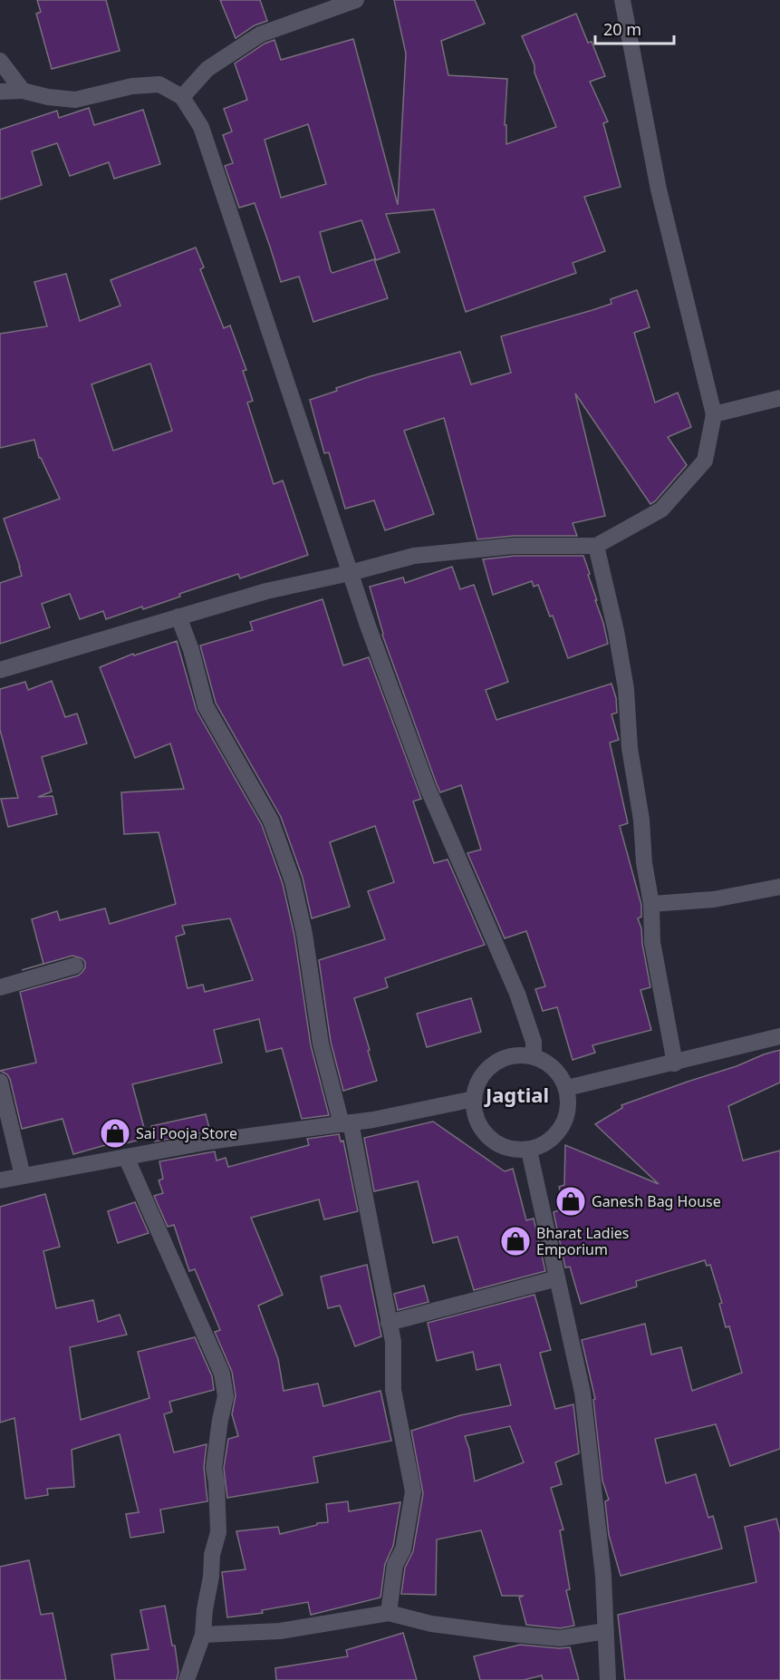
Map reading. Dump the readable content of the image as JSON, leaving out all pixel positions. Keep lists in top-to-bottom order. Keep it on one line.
{"districts":["Jagtial"],"places":{"shop":["Sai Pooja Store","Ganesh Bag House","Bharat Ladies Emporium"]},"scale_bar":"20 m"}
